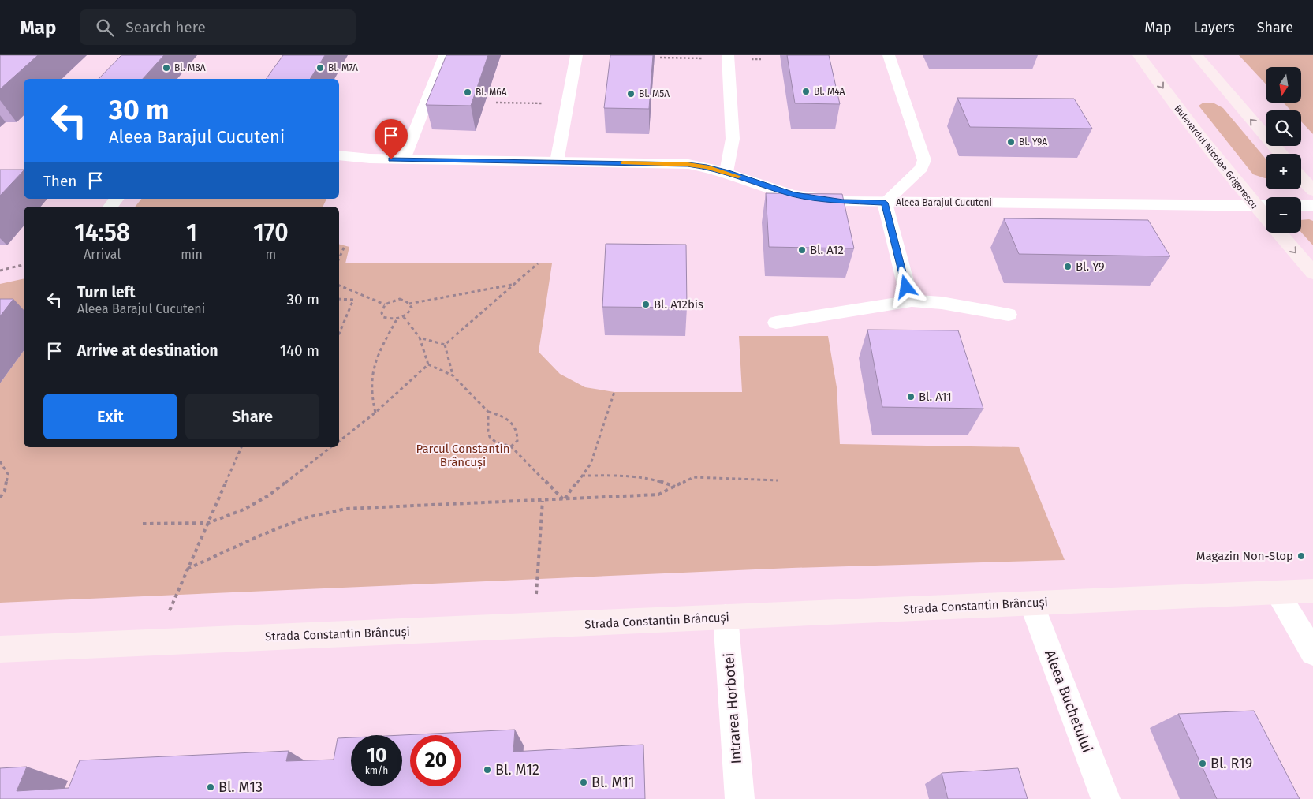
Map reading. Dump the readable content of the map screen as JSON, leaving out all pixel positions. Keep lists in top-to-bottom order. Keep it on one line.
{"streets":{"main road":["Bulevardul Nicolae Grigorescu","Strada Constantin Brâncuși"],"street":["Aleea Barajul Cucuteni","Aleea Buchetului","Intrarea Horbotei"]},"crossings":[["Bulevardul Nicolae Grigorescu","Aleea Barajul Cucuteni"],["Strada Constantin Brâncuși","Aleea Buchetului"],["Strada Constantin Brâncuși","Intrarea Horbotei"]],"parks":["Parcul Constantin Brâncuși"],"places":["Bl. M8A","Bl. M7A","Bl. M4A","Bl. M6A","Bl. M5A","Bl. Y9A","Bl. A12","Bl. Y9","Bl. A12bis","Bl. A11","Magazin Non-Stop","Bl. R19","Bl. M12","Bl. M11","Bl. M13"],"north":"bottom","page":{"header":"Map","search":"Search here","nav":["Map","Layers","Share"],"map_buttons":["+","−"],"turn":["30 m","Aleea Barajul Cucuteni"],"then":"Then","eta":["14:58","Arrival","1","min","170","m"],"list":[{"name":"Turn left","note":"Aleea Barajul Cucuteni","value":"30 m"},{"name":"Arrive at destination","value":"140 m"}],"buttons":["Exit","Share"],"speed":"10 km/h","limit":"20"}}
